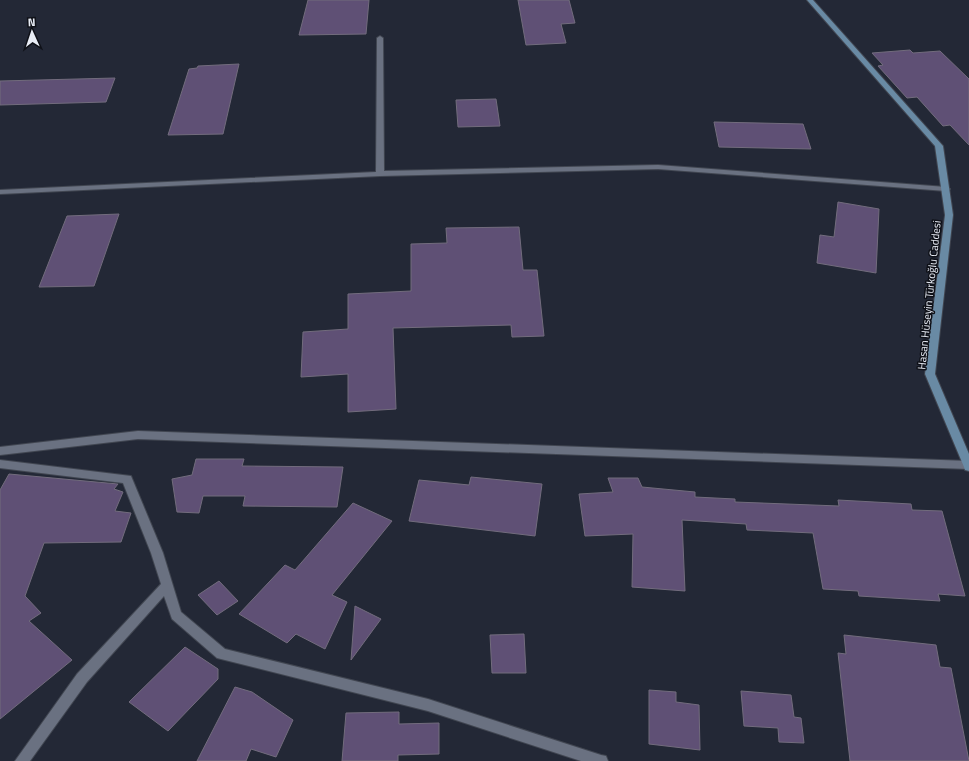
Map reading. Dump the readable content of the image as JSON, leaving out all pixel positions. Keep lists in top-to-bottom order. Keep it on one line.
{"streets":{"main road":["Hasan Hüseyin Türkoğlu Caddesi"]},"north":"top"}
